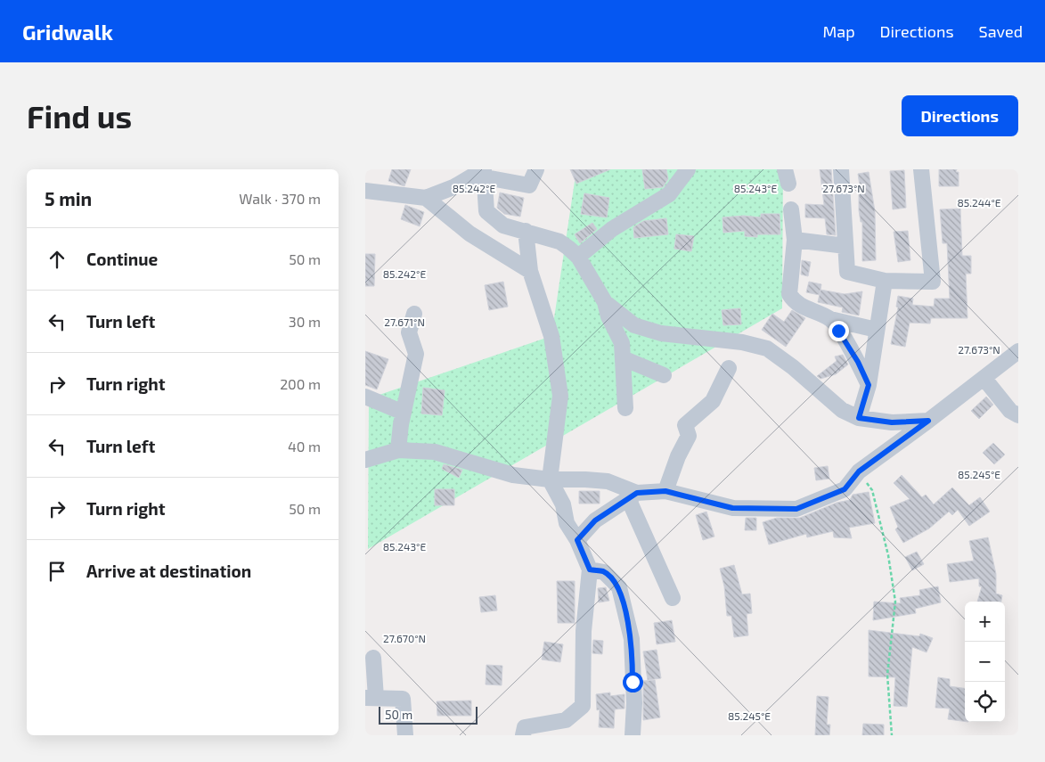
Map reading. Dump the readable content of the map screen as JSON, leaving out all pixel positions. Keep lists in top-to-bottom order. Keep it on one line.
{"scale_bar":"50 m","page":{"header":"Gridwalk","nav":["Map","Directions","Saved"],"buttons":"Directions","title":"Find us","heading":["5 min","Walk · 370 m"],"list":[["Continue","50 m"],["Turn left","30 m"],["Turn right","200 m"],["Turn left","40 m"],["Turn right","50 m"],"Arrive at destination"],"map_buttons":["+","−"],"scale":"50 m"},"coordinates":["85.242°E","85.243°E","27.673°N","85.244°E","27.671°N","85.245°E","27.670°N"]}
